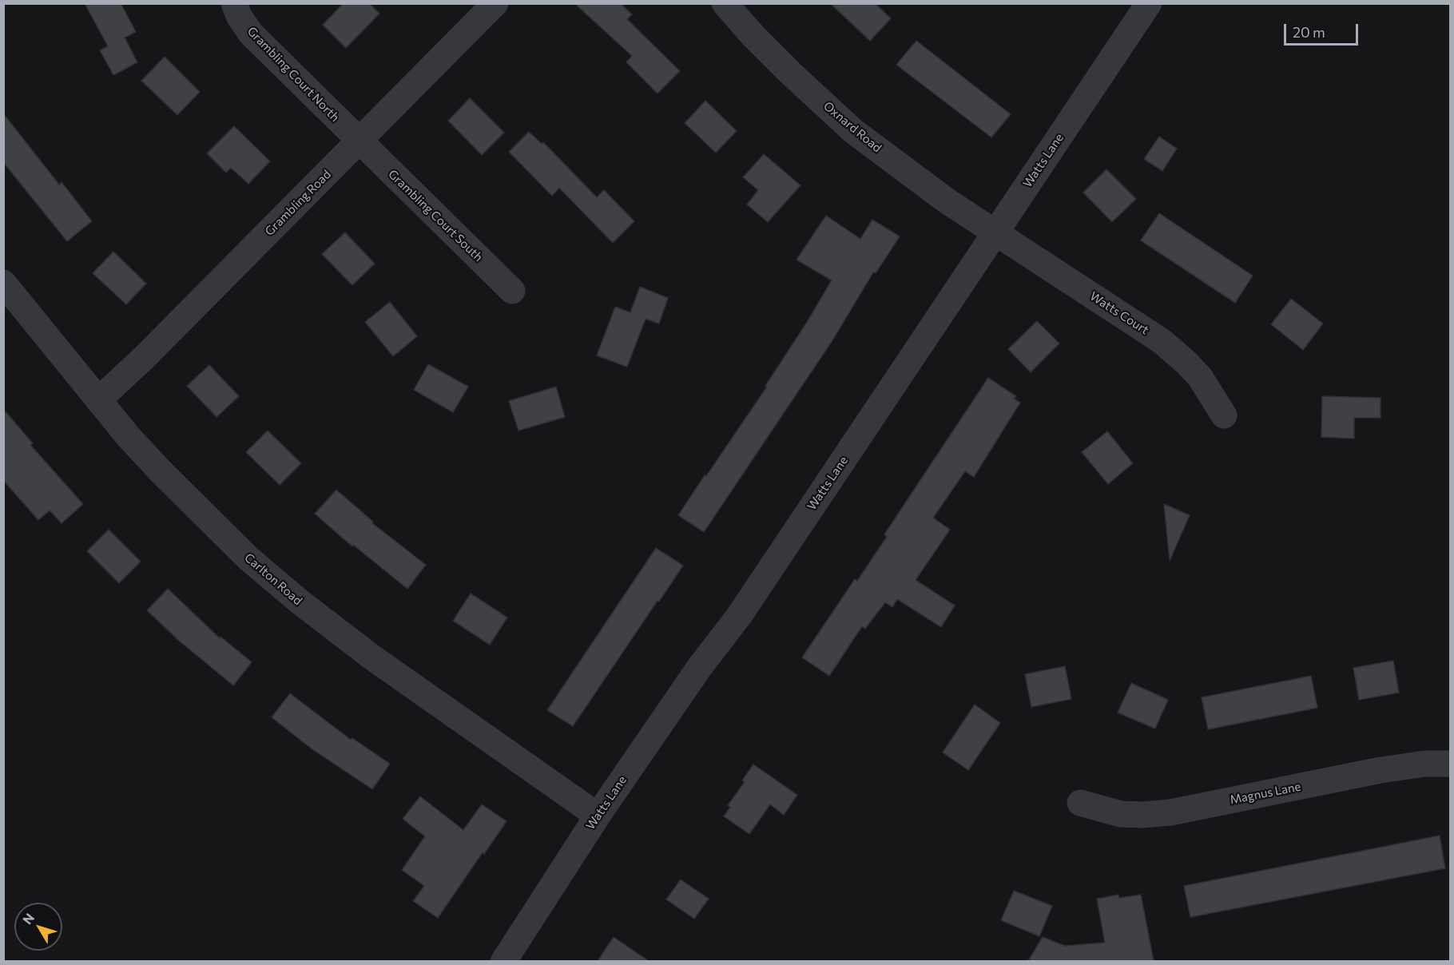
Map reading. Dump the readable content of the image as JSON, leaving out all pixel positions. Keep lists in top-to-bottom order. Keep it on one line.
{"streets":{"street":["Grambling Court North","Oxnard Road","Watts Lane","Grambling Road","Grambling Court South","Watts Court","Carlton Road","Magnus Lane"]},"crossings":[["Grambling Court North","Grambling Road"],["Grambling Court North","Grambling Court South"],["Oxnard Road","Watts Lane"],["Oxnard Road","Watts Court"],["Watts Lane","Watts Court"],["Watts Lane","Carlton Road"],["Grambling Road","Grambling Court South"],["Grambling Road","Carlton Road"]],"scale_bar":"20 m","north":"top left"}
